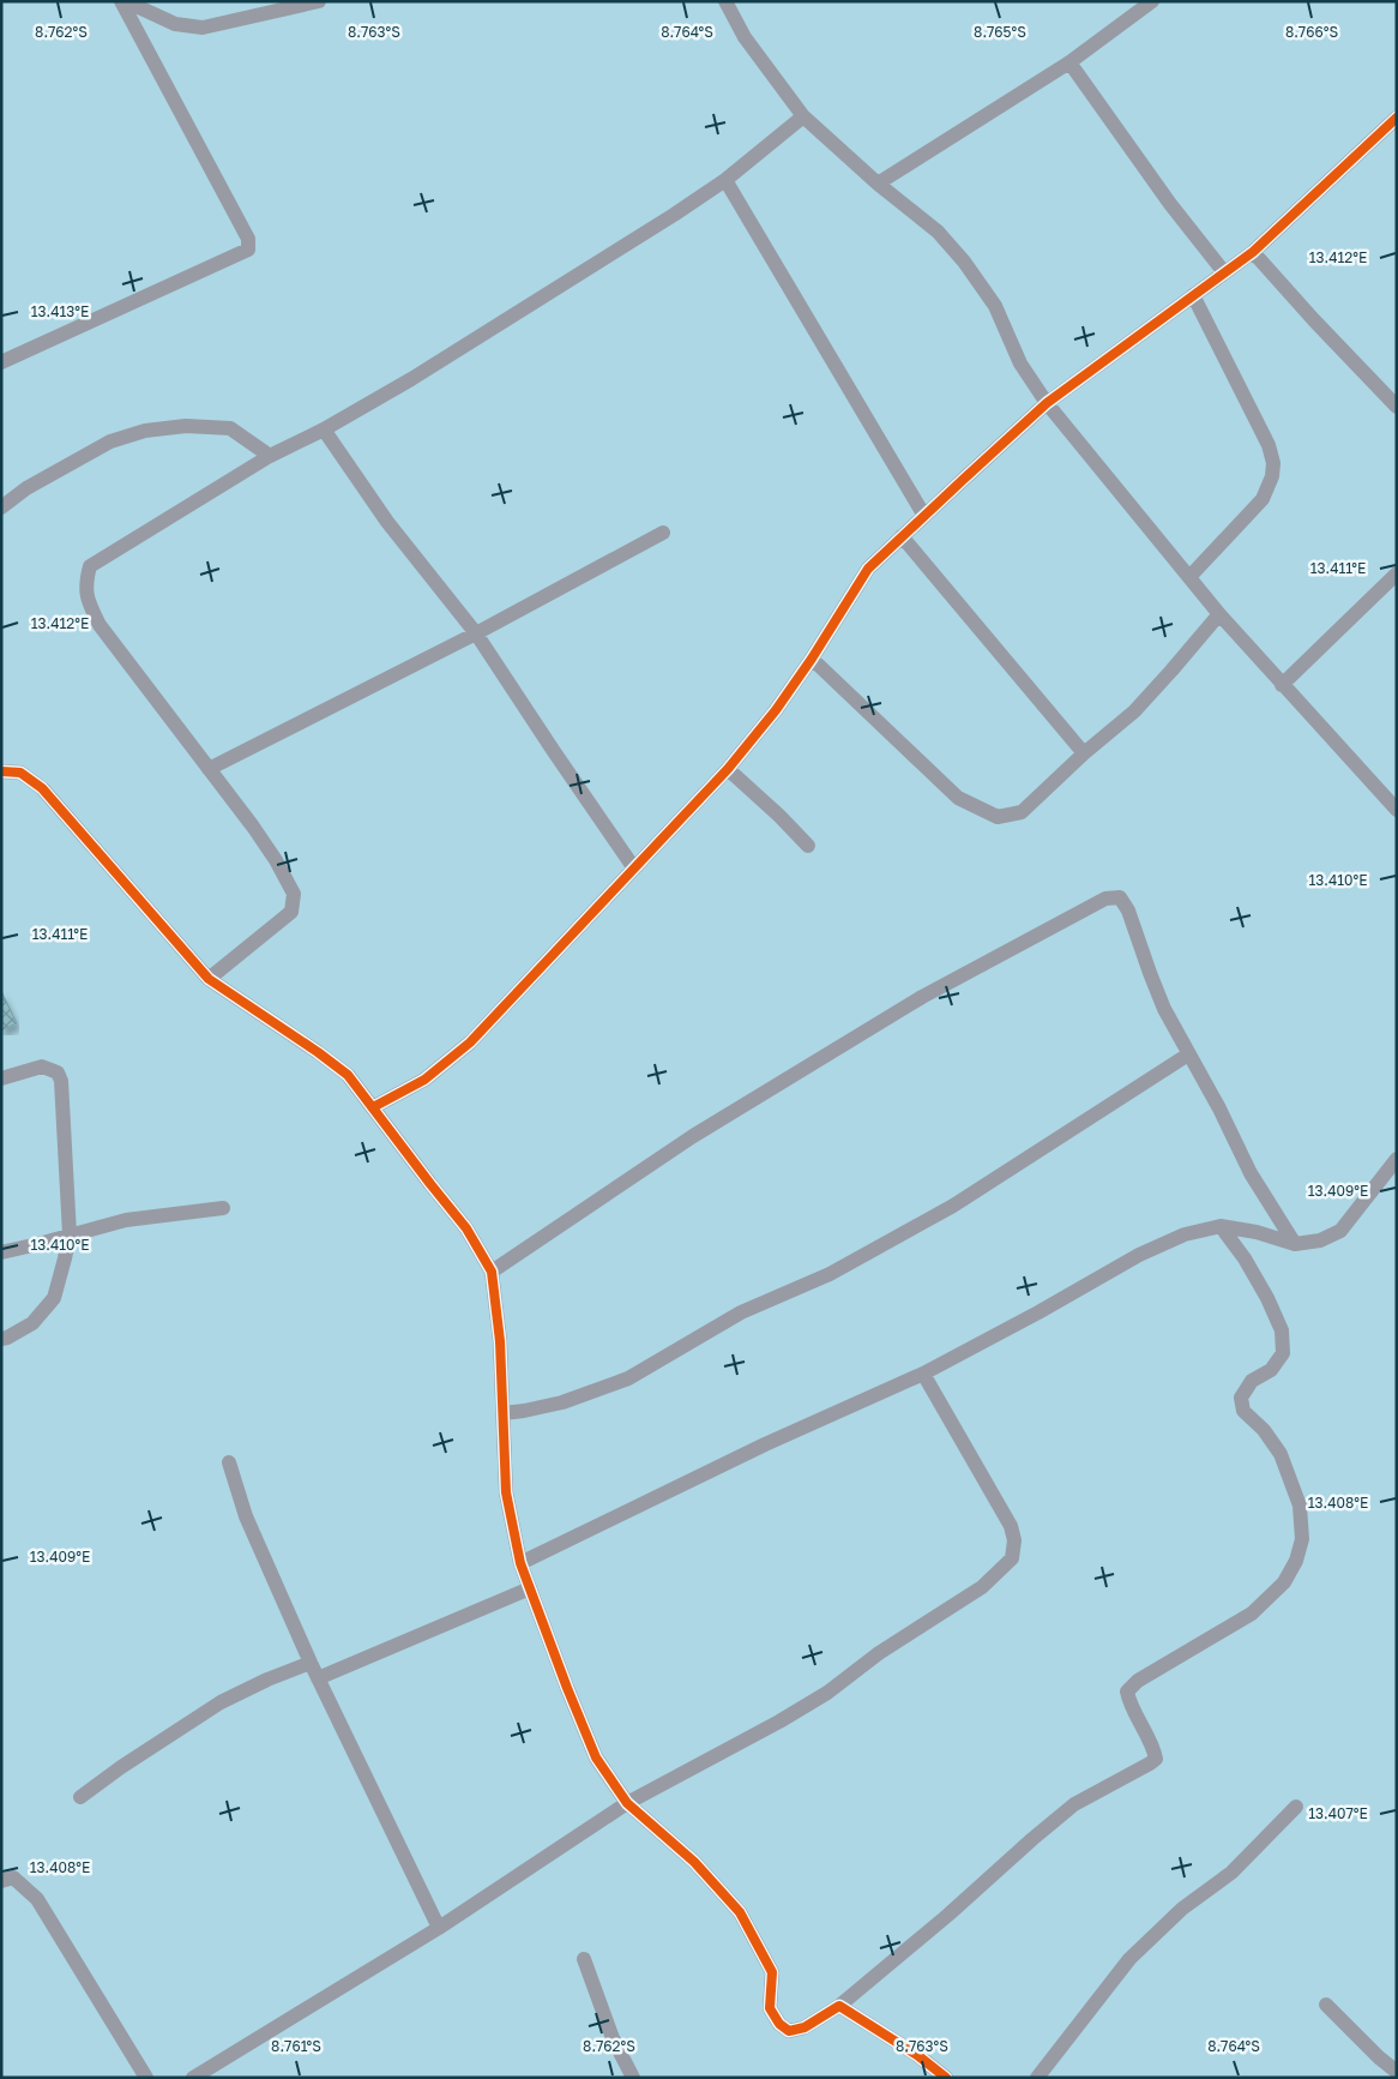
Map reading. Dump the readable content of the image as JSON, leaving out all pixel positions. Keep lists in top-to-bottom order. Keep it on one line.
{"coordinates":["8.762°S","8.763°S","8.764°S","8.765°S","8.766°S","13.412°E","13.413°E","13.411°E","13.410°E","13.409°E","13.408°E","13.407°E","8.761°S"]}
